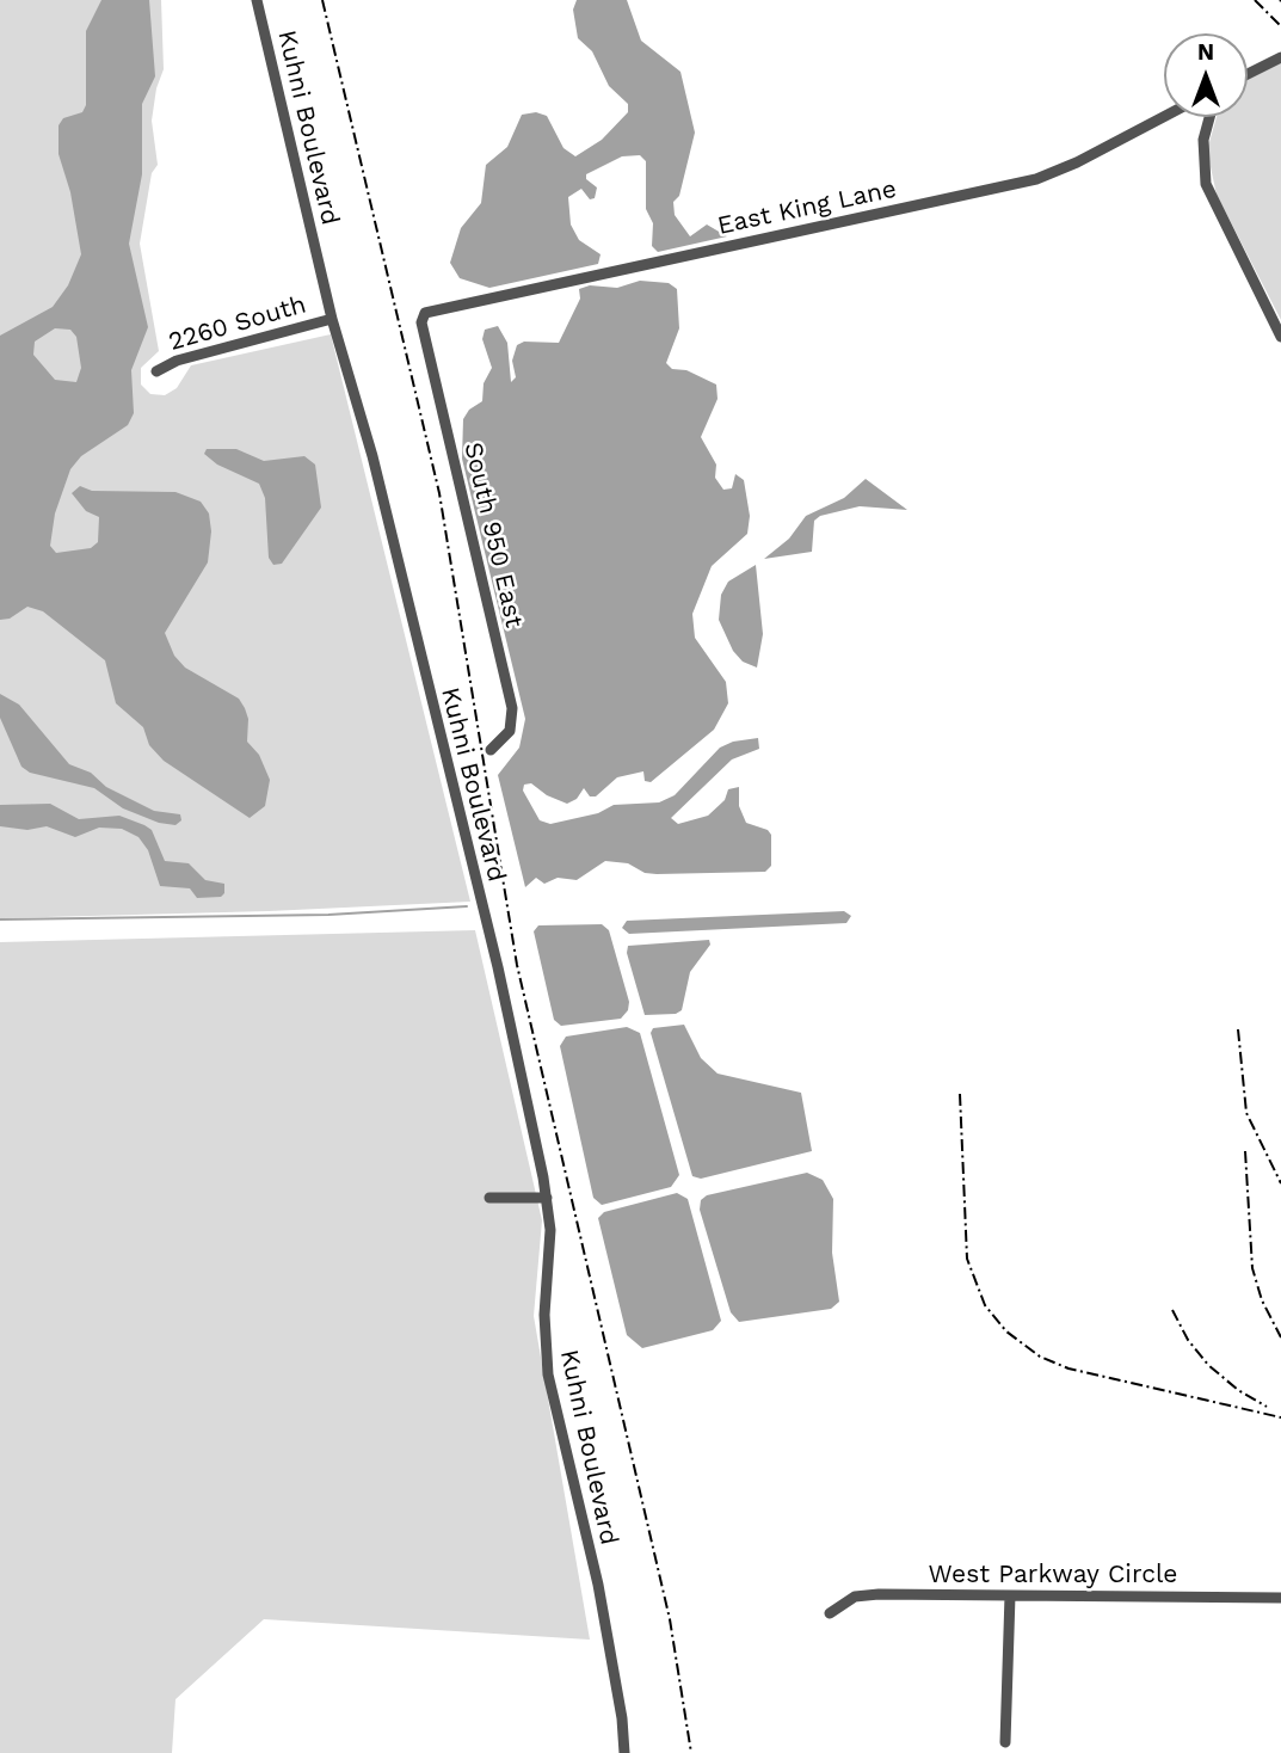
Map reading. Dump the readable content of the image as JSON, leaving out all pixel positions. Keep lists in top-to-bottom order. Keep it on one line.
{"streets":{"street":["Kuhni Boulevard","East King Lane","2260 South","South 950 East","West Parkway Circle"]},"crossings":[["Kuhni Boulevard","2260 South"],["East King Lane","South 950 East"]],"north":"top"}
